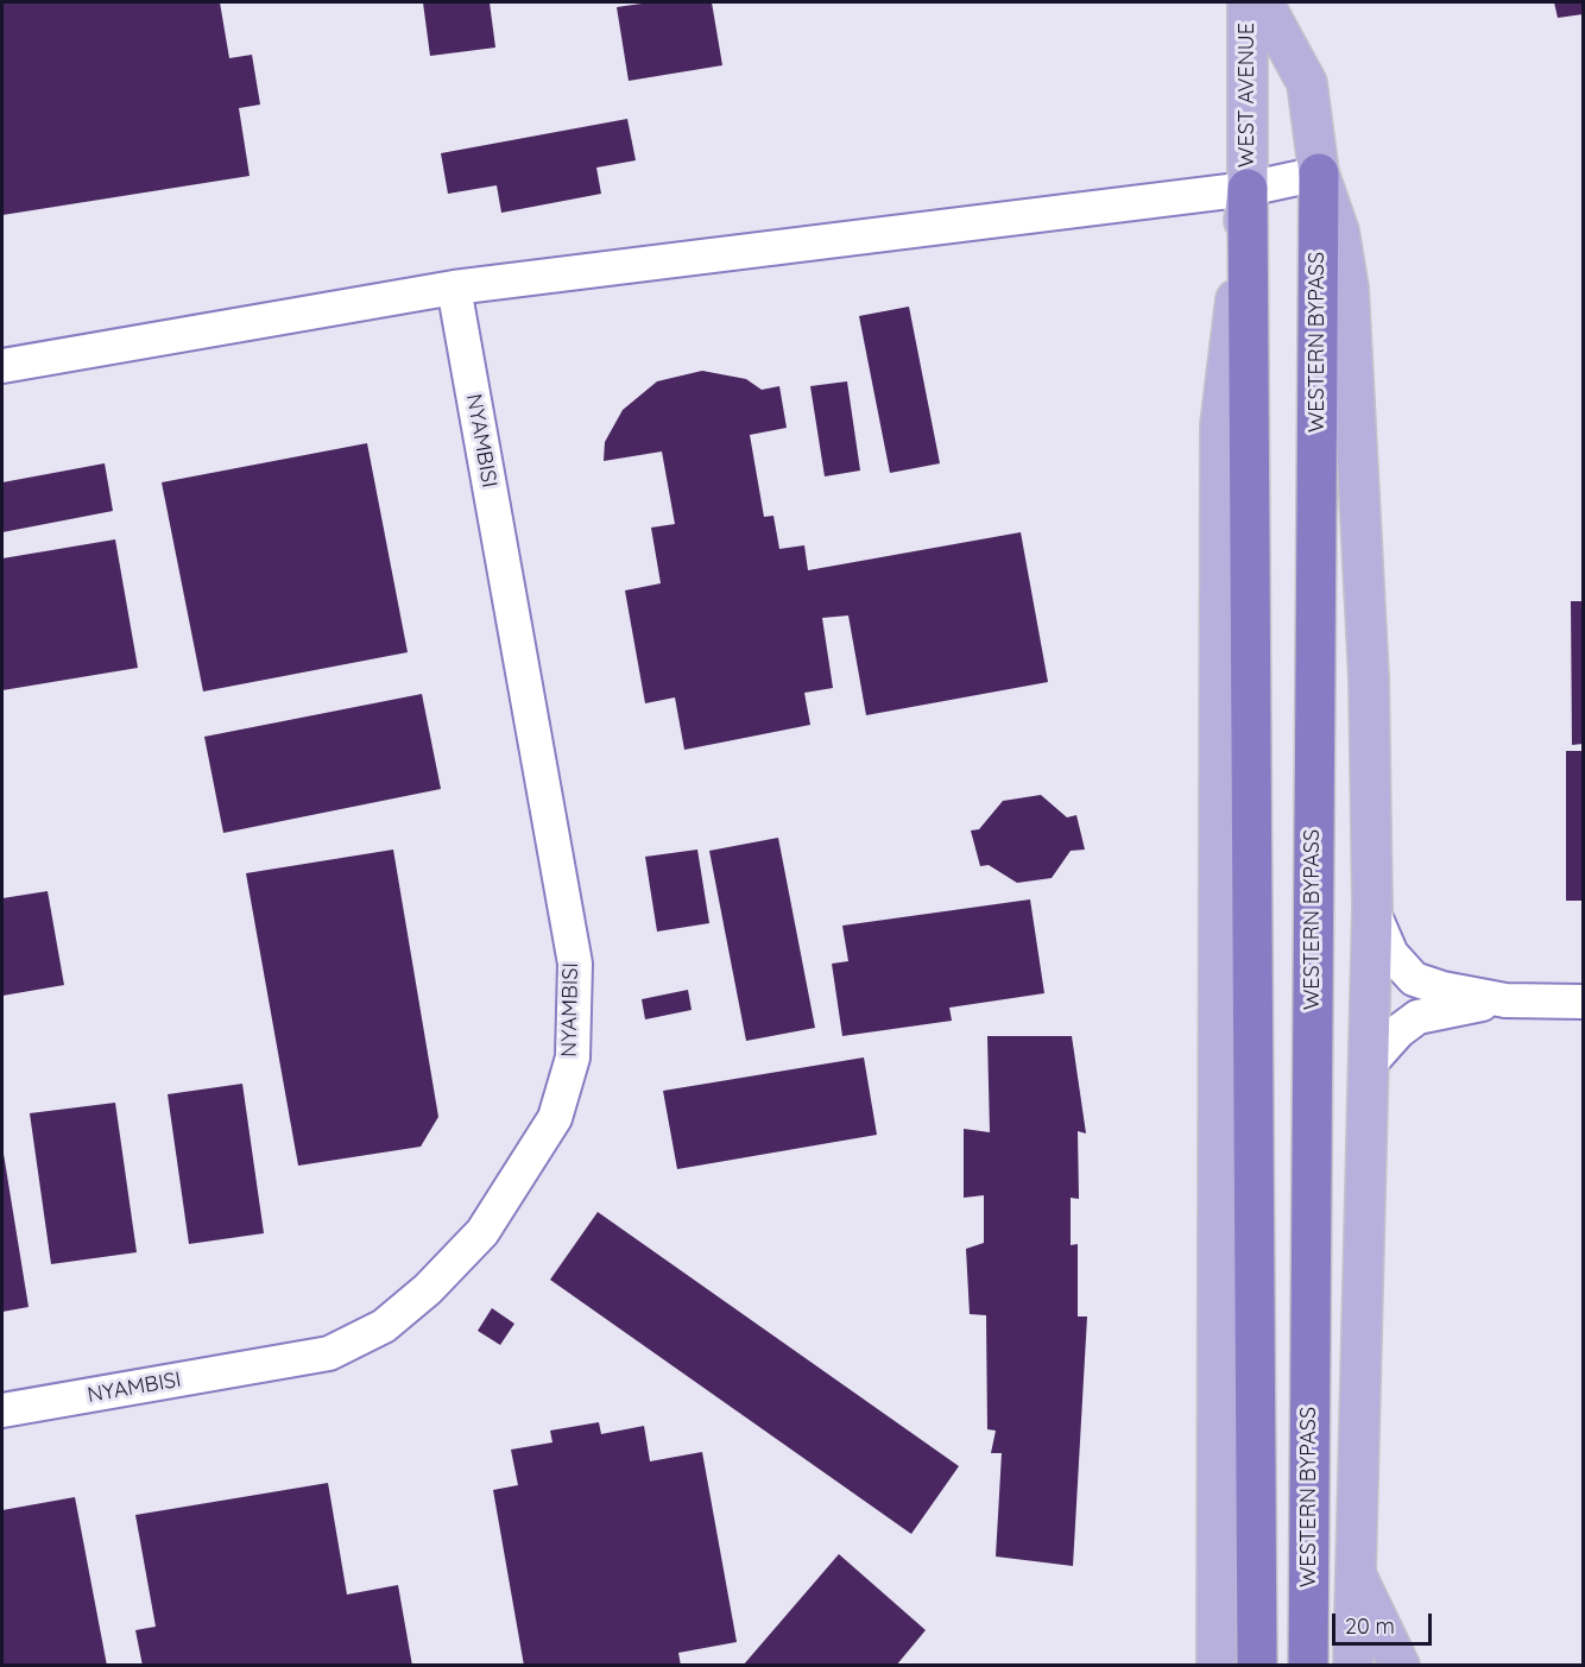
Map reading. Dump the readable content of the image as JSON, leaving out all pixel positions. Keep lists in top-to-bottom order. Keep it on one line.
{"streets":{"highway":["WESTERN BYPASS"],"main road":["WEST AVENUE"],"street":["NYAMBISI"]},"crossings":[["WEST AVENUE","WESTERN BYPASS"]],"scale_bar":"20 m"}
